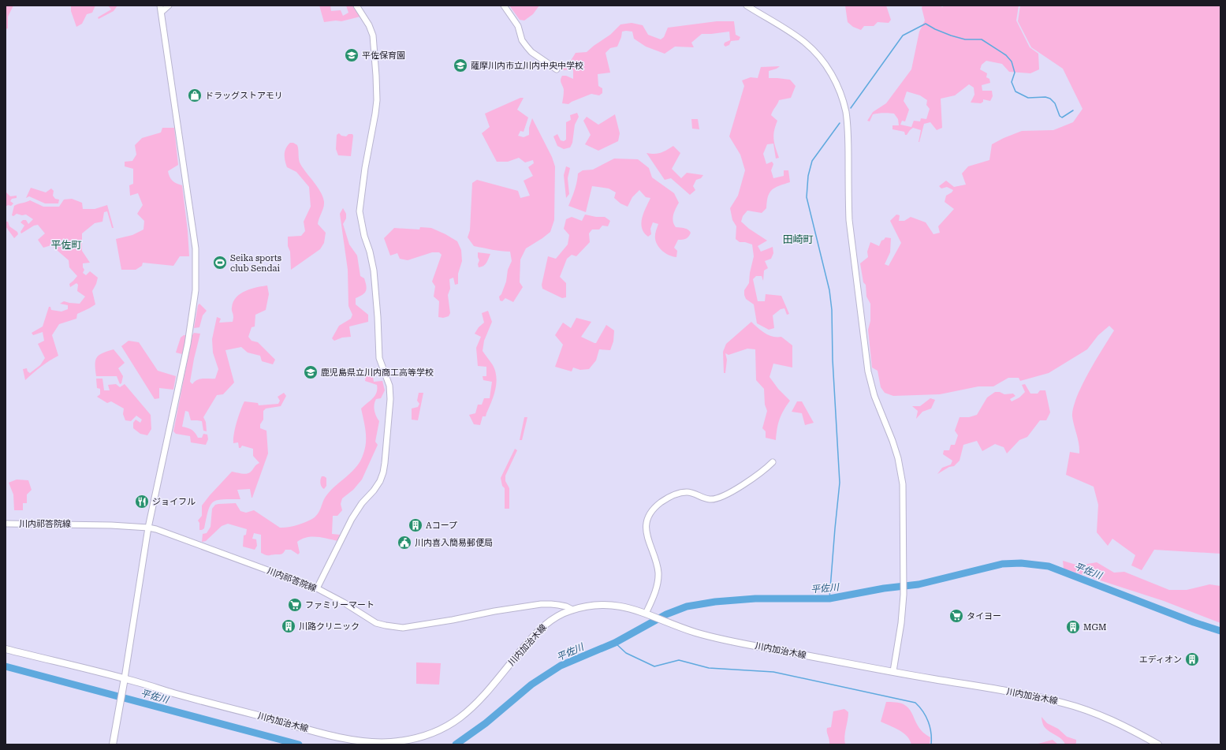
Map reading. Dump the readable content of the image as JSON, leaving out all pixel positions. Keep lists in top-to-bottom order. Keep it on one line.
{"streets":{"main road":["川内加治木線"],"street":["川内祁答院線"]},"crossings":[["川内祁答院線","川内加治木線"]],"districts":["田崎町","平佐町"],"water":["平佐川"],"places":{"school or university":["平佐保育園","薩摩川内市立川内中央中学校","鹿児島県立川内商工高等学校"],"shop":["ドラッグストアモリ"],"sports":["Seika sports club Sendai"],"restaurant":["ジョイフル"],"building":["Aコープ","川路クリニック","MGM","エディオン"],"public building":["川内喜入簡易郵便局"],"supermarket":["ファミリーマート","タイヨー"]}}
